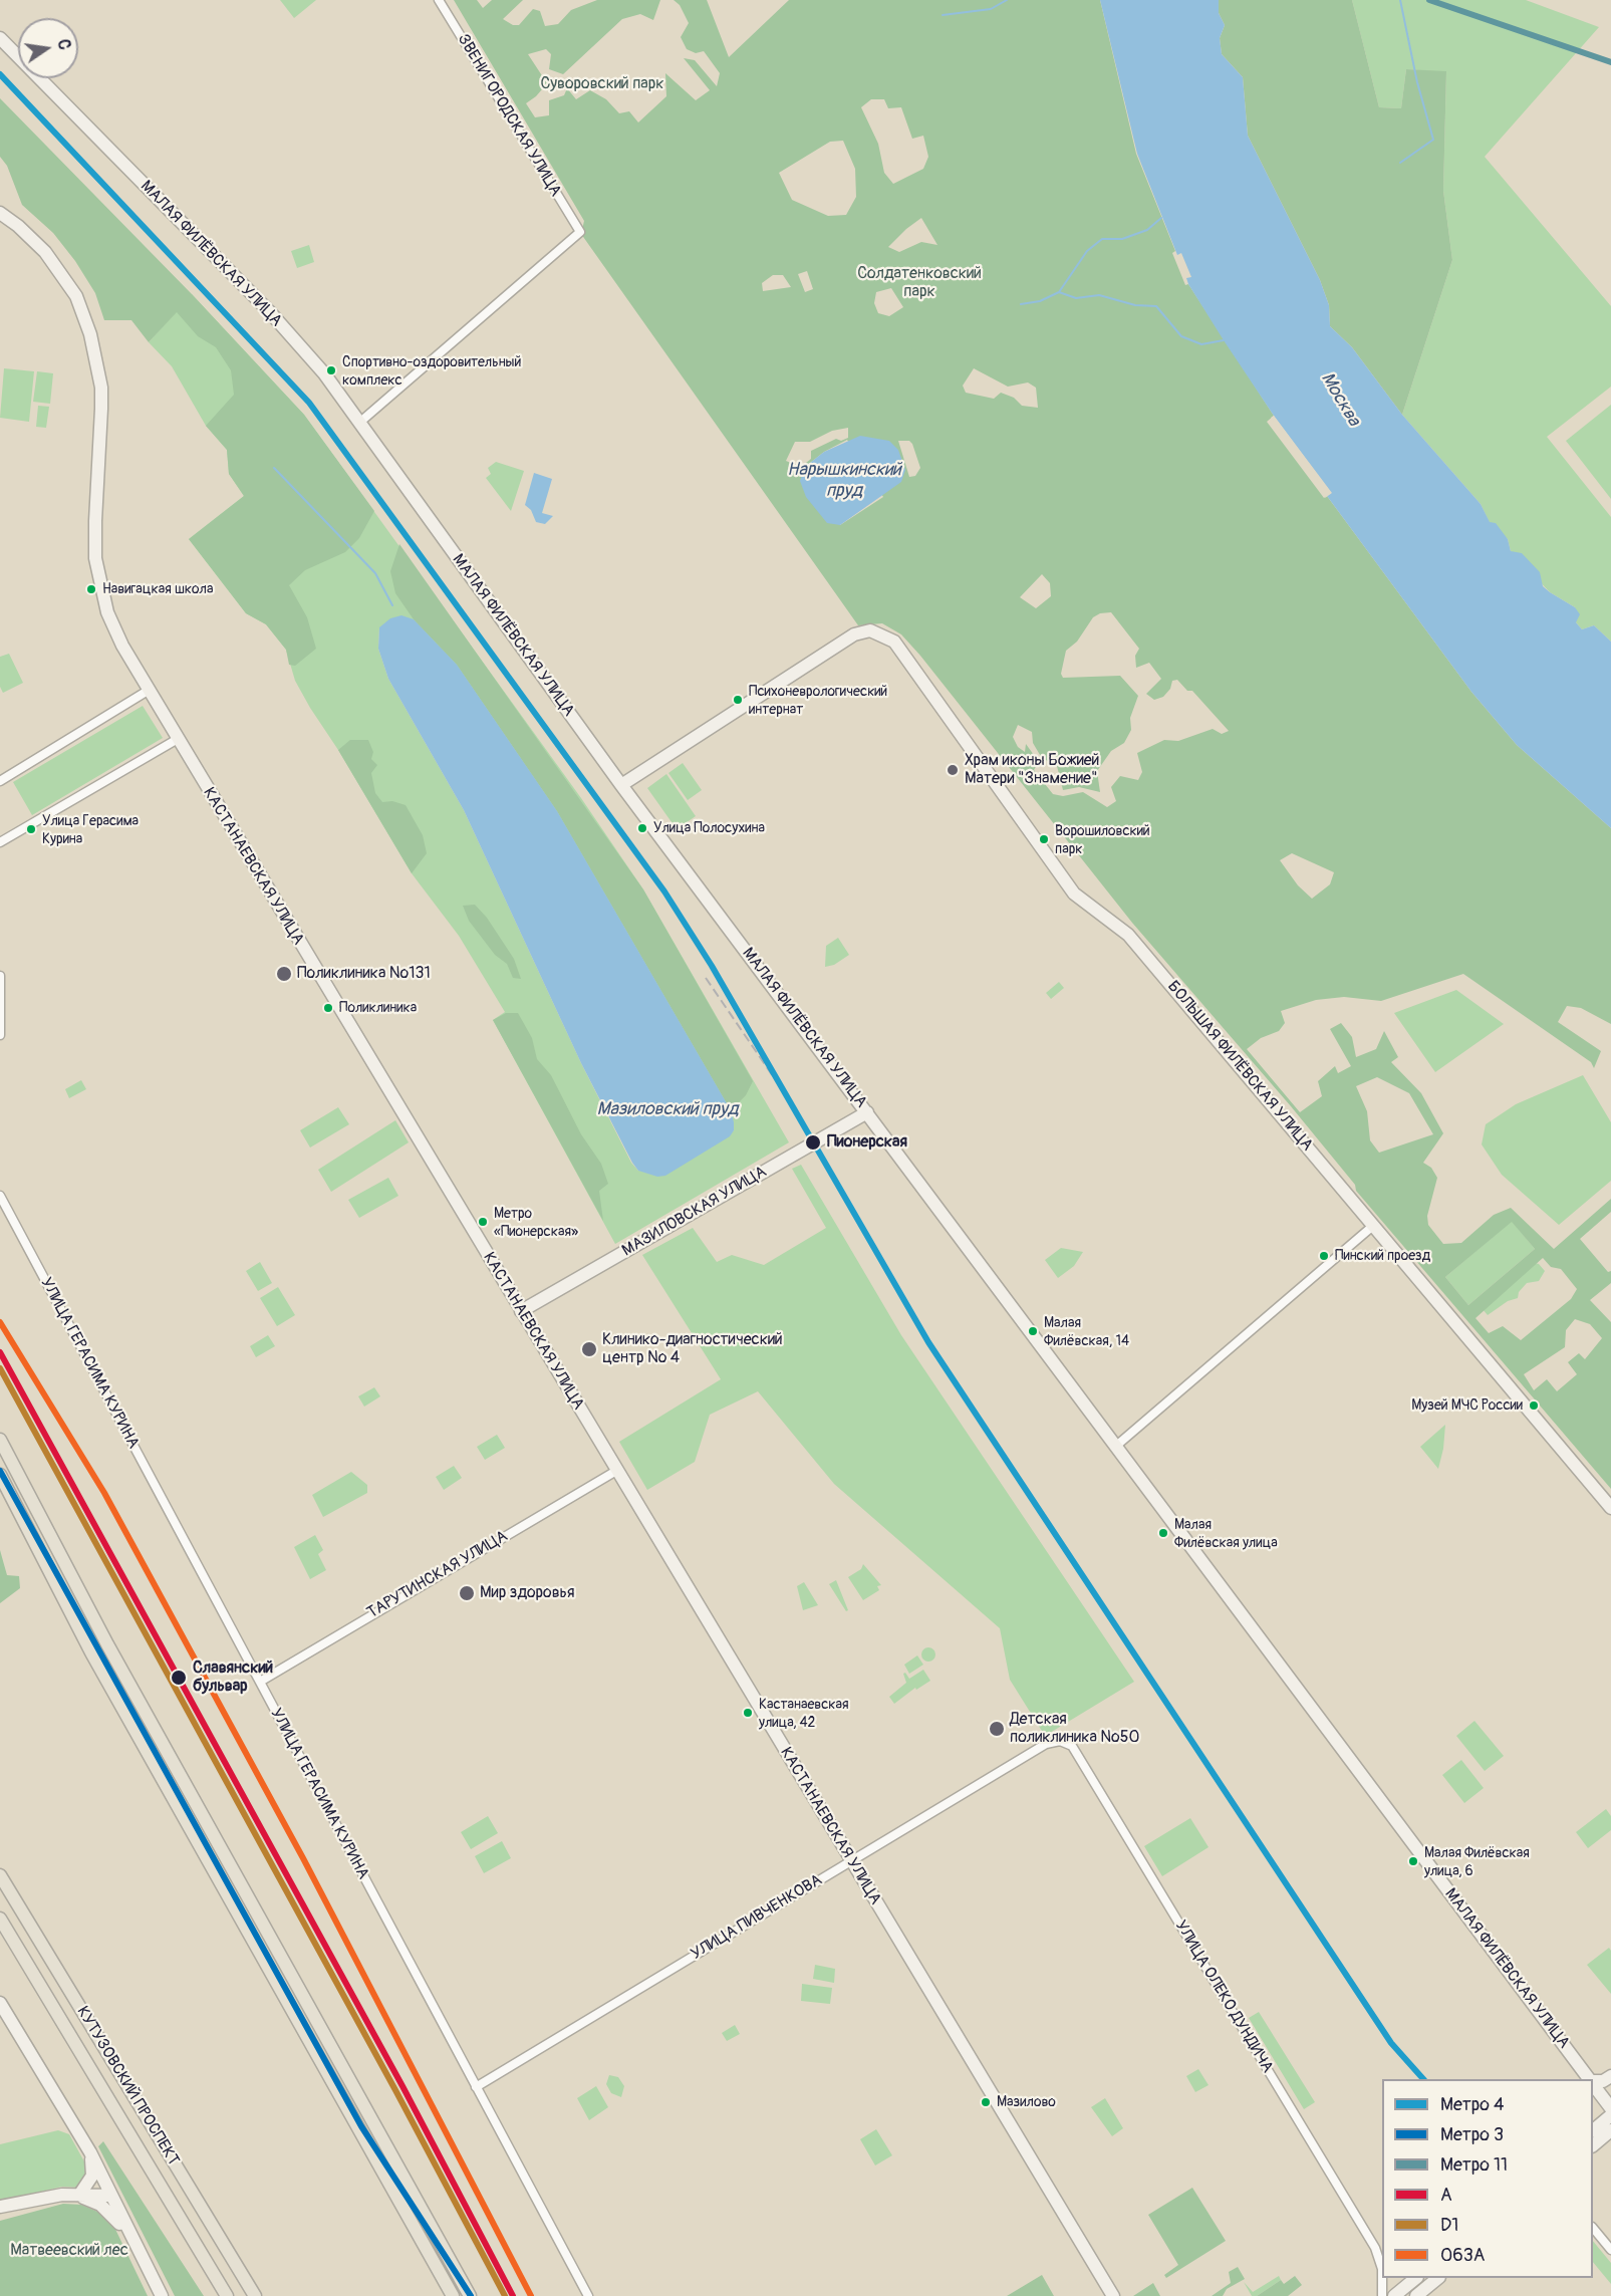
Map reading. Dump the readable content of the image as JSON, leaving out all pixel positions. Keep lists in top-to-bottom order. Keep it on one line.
{"streets":{"main road":["КУТУЗОВСКИЙ ПРОСПЕКТ"],"street":["ЗВЕНИГОРОДСКАЯ УЛИЦА","МАЛАЯ ФИЛЁВСКАЯ УЛИЦА","КАСТАНАЕВСКАЯ УЛИЦА","БОЛЬШАЯ ФИЛЁВСКАЯ УЛИЦА","МАЗИЛОВСКАЯ УЛИЦА","УЛИЦА ГЕРАСИМА КУРИНА","ТАРУТИНСКАЯ УЛИЦА","УЛИЦА ПИВЧЕНКОВА","УЛИЦА ОЛЕКО ДУНДИЧА"]},"crossings":[["ЗВЕНИГОРОДСКАЯ УЛИЦА","МАЛАЯ ФИЛЁВСКАЯ УЛИЦА"],["МАЛАЯ ФИЛЁВСКАЯ УЛИЦА","БОЛЬШАЯ ФИЛЁВСКАЯ УЛИЦА"],["МАЛАЯ ФИЛЁВСКАЯ УЛИЦА","МАЗИЛОВСКАЯ УЛИЦА"],["КАСТАНАЕВСКАЯ УЛИЦА","МАЗИЛОВСКАЯ УЛИЦА"],["КАСТАНАЕВСКАЯ УЛИЦА","ТАРУТИНСКАЯ УЛИЦА"],["КАСТАНАЕВСКАЯ УЛИЦА","УЛИЦА ПИВЧЕНКОВА"],["УЛИЦА ГЕРАСИМА КУРИНА","ТАРУТИНСКАЯ УЛИЦА"],["УЛИЦА ГЕРАСИМА КУРИНА","УЛИЦА ПИВЧЕНКОВА"],["УЛИЦА ПИВЧЕНКОВА","УЛИЦА ОЛЕКО ДУНДИЧА"]],"water":["Москва","Нарышкинский пруд","Мазиловский пруд"],"parks":["Суворовский парк","Солдатенковский парк","Матвеевский лес"],"places":["Спортивно-оздоровительный комплекс","Навигацкая школа","Психоневрологический интернат","Храм иконы Божией Матери \"Знамение\"","Улица Полосухина","Улица Герасима Курина","Ворошиловский парк","Поликлиника №131","Поликлиника","Пионерская","Метро «Пионерская»","Пинский проезд","Малая Филёвская, 14","Клинико-диагностический центр № 4","Музей МЧС России","Малая Филёвская улица","Мир здоровья","Славянский бульвар","Кастанаевская улица, 42","Детская поликлиника №50","Малая Филёвская улица, 6","Мазилово"],"lines":["metro line 11","metro line 4","transit line 063А","transit line A","transit line D1","metro line 3"],"legend":["Метро 4","Метро 3","Метро 11","A","D1","063А"],"north":"right"}
